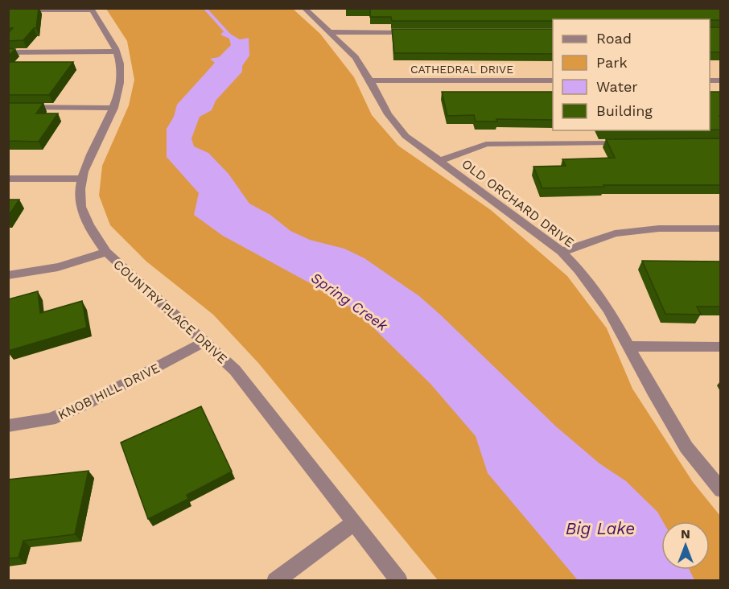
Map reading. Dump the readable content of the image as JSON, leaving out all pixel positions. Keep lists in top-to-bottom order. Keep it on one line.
{"streets":{"street":["CATHEDRAL DRIVE","OLD ORCHARD DRIVE","COUNTRY PLACE DRIVE","KNOB HILL DRIVE"]},"crossings":[["CATHEDRAL DRIVE","OLD ORCHARD DRIVE"],["COUNTRY PLACE DRIVE","KNOB HILL DRIVE"]],"water":["Spring Creek","Big Lake"],"legend":["Road","Park","Water","Building"],"north":"top"}
